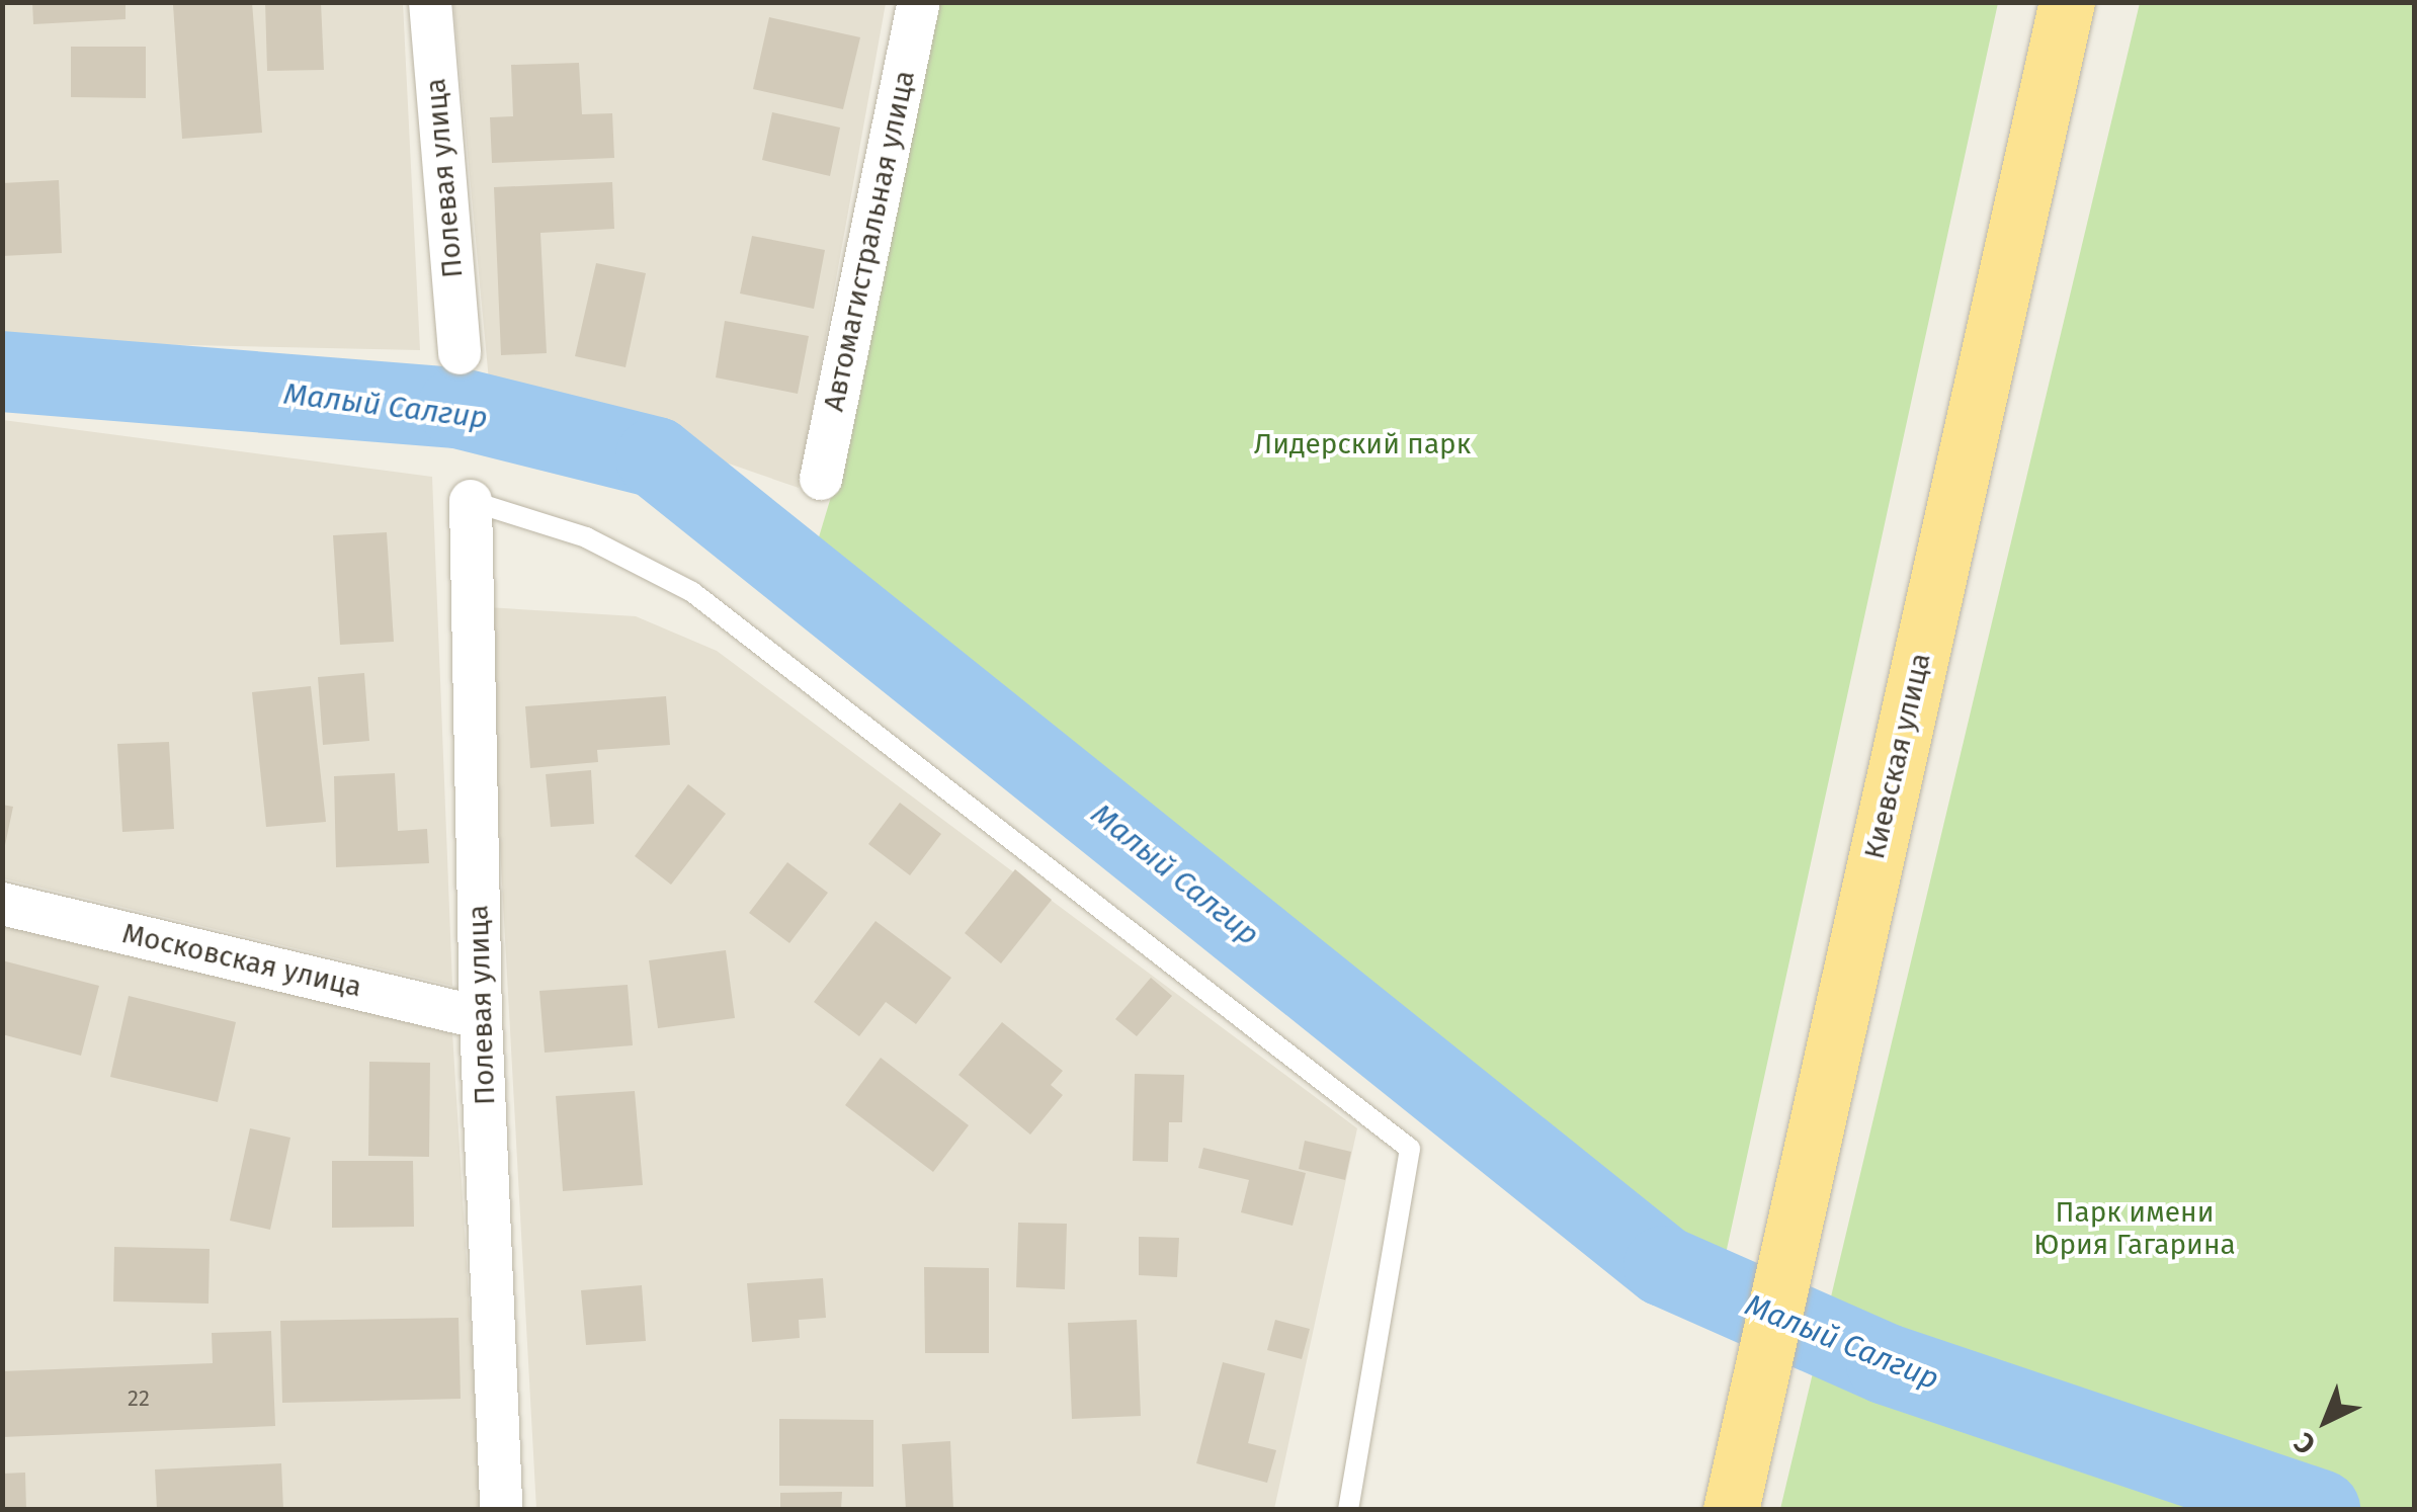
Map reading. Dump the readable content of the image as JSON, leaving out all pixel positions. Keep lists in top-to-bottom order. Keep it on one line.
{"streets":{"main road":["Киевская улица"],"street":["Полевая улица","Автомагистральная улица","Московская улица"]},"crossings":[["Полевая улица","Московская улица"]],"water":["Малый Салгир"],"parks":["Лидерский парк","Парк имени Юрия Гагарина"],"house_numbers":["22"],"north":"bottom left"}
